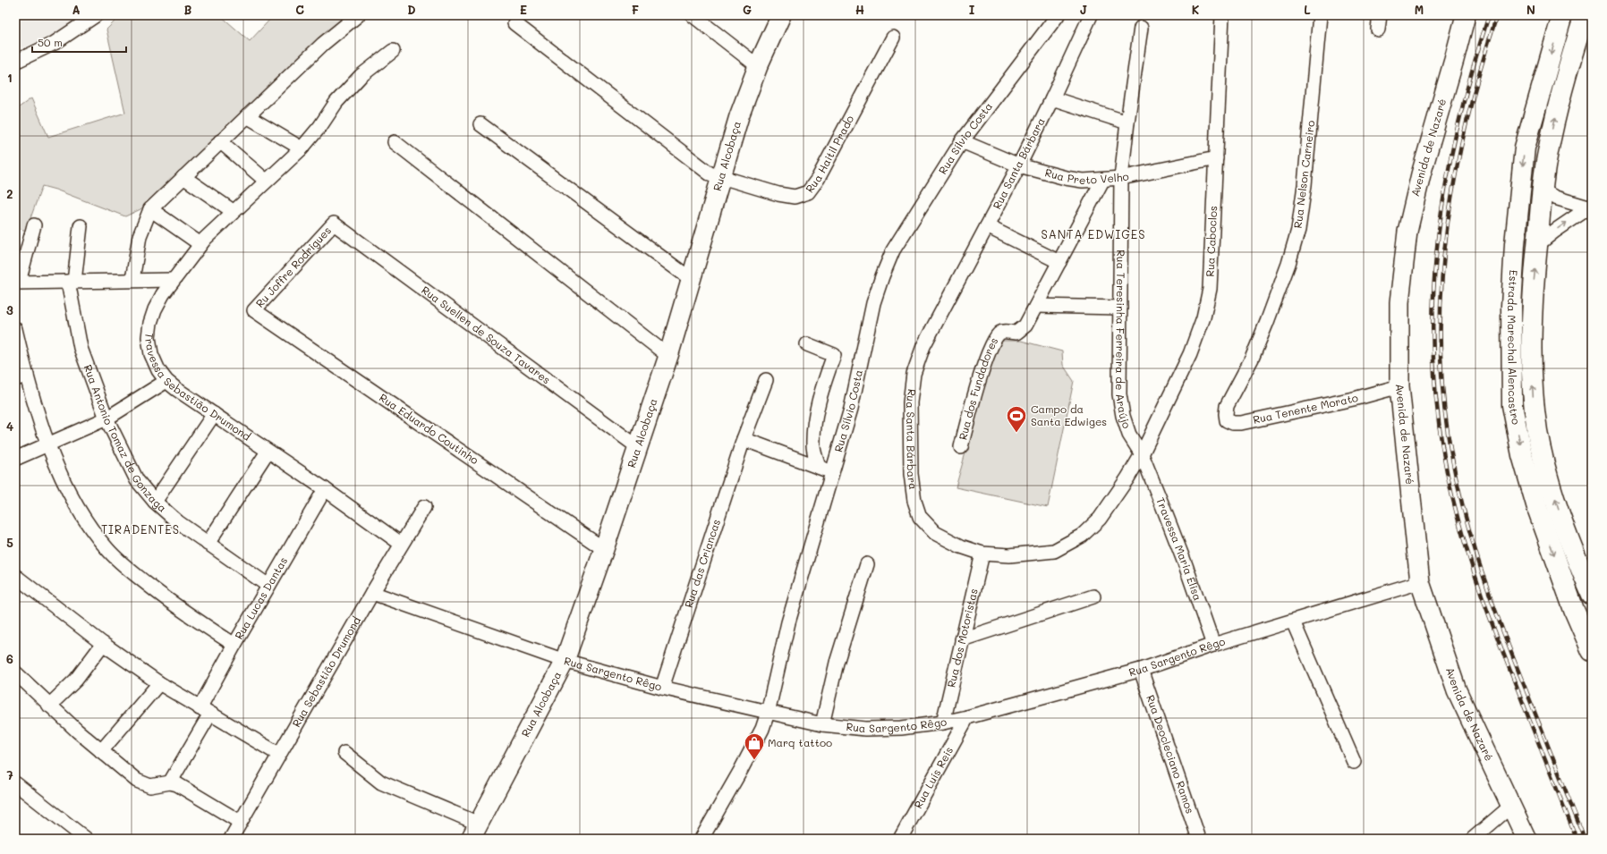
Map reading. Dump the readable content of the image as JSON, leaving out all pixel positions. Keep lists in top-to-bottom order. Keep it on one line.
{"streets":{"main road":["Avenida de Nazaré","Rua Alcobaça","Estrada Marechal Alencastro"],"street":["Rua Sílvio Costa","Rua Haitil Prado","Rua Santa Bárbara","Rua Preto Velho","Rua Nelson Carneiro","Rua Caboclos","Ru Joffre Rodrigues","Rua Suellen de Souza Tavares","Rua Teresinha Ferreira de Araújo","Travessa Sebastião Drumond","Rua dos Fundadores","Rua Tenente Morato","Rua Eduardo Coutinho","Rua Antonio Tomaz de Gonzaga","Travessa Maria Elisa","Rua das Criancas","Rua Lucas Dantas","Rua dos Motoristas","Rua Sargento Rêgo","Rua Sebastião Drumond","Rua Deocleciano Ramos","Rua Luís Reis"]},"crossings":[["Rua Sílvio Costa","Rua Preto Velho"],["Rua Sílvio Costa","Rua Sargento Rêgo"],["Avenida de Nazaré","Rua Tenente Morato"],["Avenida de Nazaré","Rua Sargento Rêgo"],["Rua Haitil Prado","Rua Alcobaça"],["Rua Alcobaça","Rua Suellen de Souza Tavares"],["Rua Alcobaça","Rua Eduardo Coutinho"],["Rua Alcobaça","Rua Sargento Rêgo"],["Rua Santa Bárbara","Rua Preto Velho"],["Rua Santa Bárbara","Rua Caboclos"],["Rua Santa Bárbara","Rua Teresinha Ferreira de Araújo"],["Rua Santa Bárbara","Travessa Maria Elisa"],["Rua Santa Bárbara","Rua dos Motoristas"],["Rua Preto Velho","Rua Caboclos"],["Rua Preto Velho","Rua Teresinha Ferreira de Araújo"],["Rua Preto Velho","Rua dos Fundadores"],["Rua Nelson Carneiro","Rua Tenente Morato"],["Rua Caboclos","Rua Teresinha Ferreira de Araújo"],["Rua Caboclos","Travessa Maria Elisa"],["Ru Joffre Rodrigues","Rua Suellen de Souza Tavares"],["Ru Joffre Rodrigues","Rua Eduardo Coutinho"],["Rua Teresinha Ferreira de Araújo","Travessa Maria Elisa"],["Travessa Sebastião Drumond","Rua Lucas Dantas"],["Travessa Sebastião Drumond","Rua Sebastião Drumond"],["Rua Antonio Tomaz de Gonzaga","Rua Lucas Dantas"],["Travessa Maria Elisa","Rua Sargento Rêgo"],["Rua das Criancas","Rua Sargento Rêgo"],["Rua dos Motoristas","Rua Sargento Rêgo"],["Rua Sargento Rêgo","Rua Sebastião Drumond"],["Rua Sargento Rêgo","Rua Deocleciano Ramos"],["Rua Sargento Rêgo","Rua Luís Reis"]],"districts":["SANTA EDWIGES","TIRADENTES"],"places":{"sports":["Campo da Santa Edwiges"],"shop":["Marq tattoo"]},"scale_bar":"50 m","grid":{"columns":["A","B","C","D","E","F","G","H","I","J","K","L","M","N"],"rows":["1","2","3","4","5","6","7"]}}
